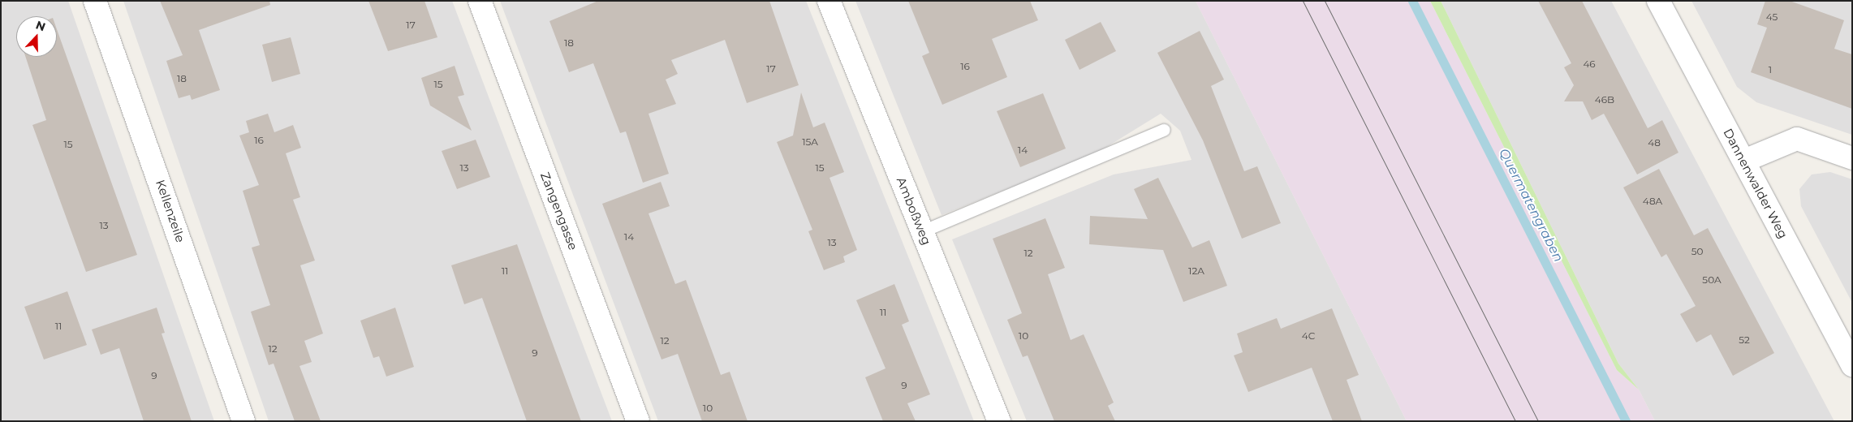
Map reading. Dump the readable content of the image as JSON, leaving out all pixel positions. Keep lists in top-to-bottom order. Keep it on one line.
{"streets":{"street":["Dannenwalder Weg","Kellenzeile","Zangengasse","Amboßweg"]},"water":["Quermatengraben"],"house_numbers":["45","17","18","46","16","17","1","18","15","46B","16","15A","48","15","14","13","15","48A","13","14","13","50","12","11","12A","50A","11","11","10","4C","52","12","12","9","9","9","10"],"north":"top"}
